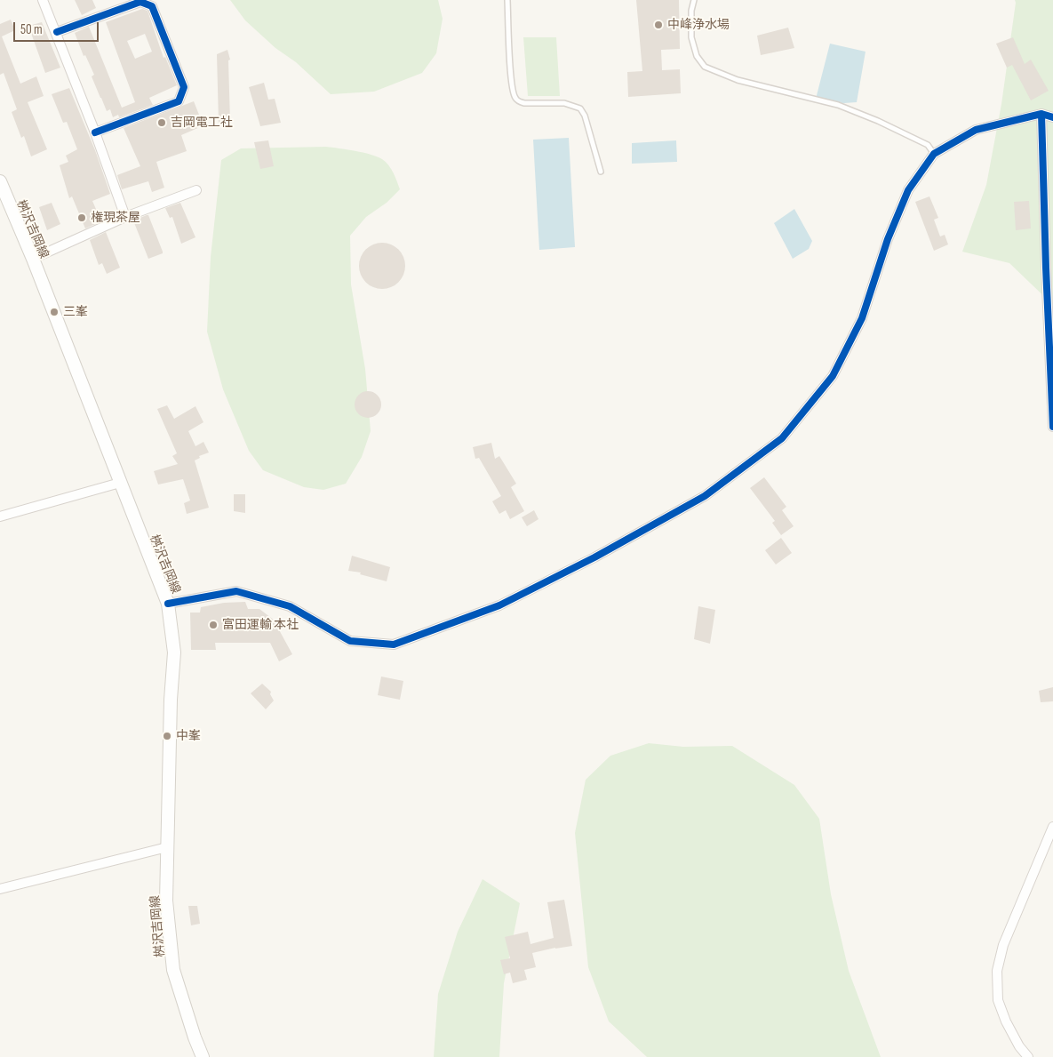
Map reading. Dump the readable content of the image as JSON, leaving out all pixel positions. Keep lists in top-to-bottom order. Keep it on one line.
{"streets":{"main road":["桝沢吉岡線"]},"places":["中峰浄水場","吉岡電工社","権現茶屋","三峯","富田運輸 本社","中峯"],"scale_bar":"50 m"}
